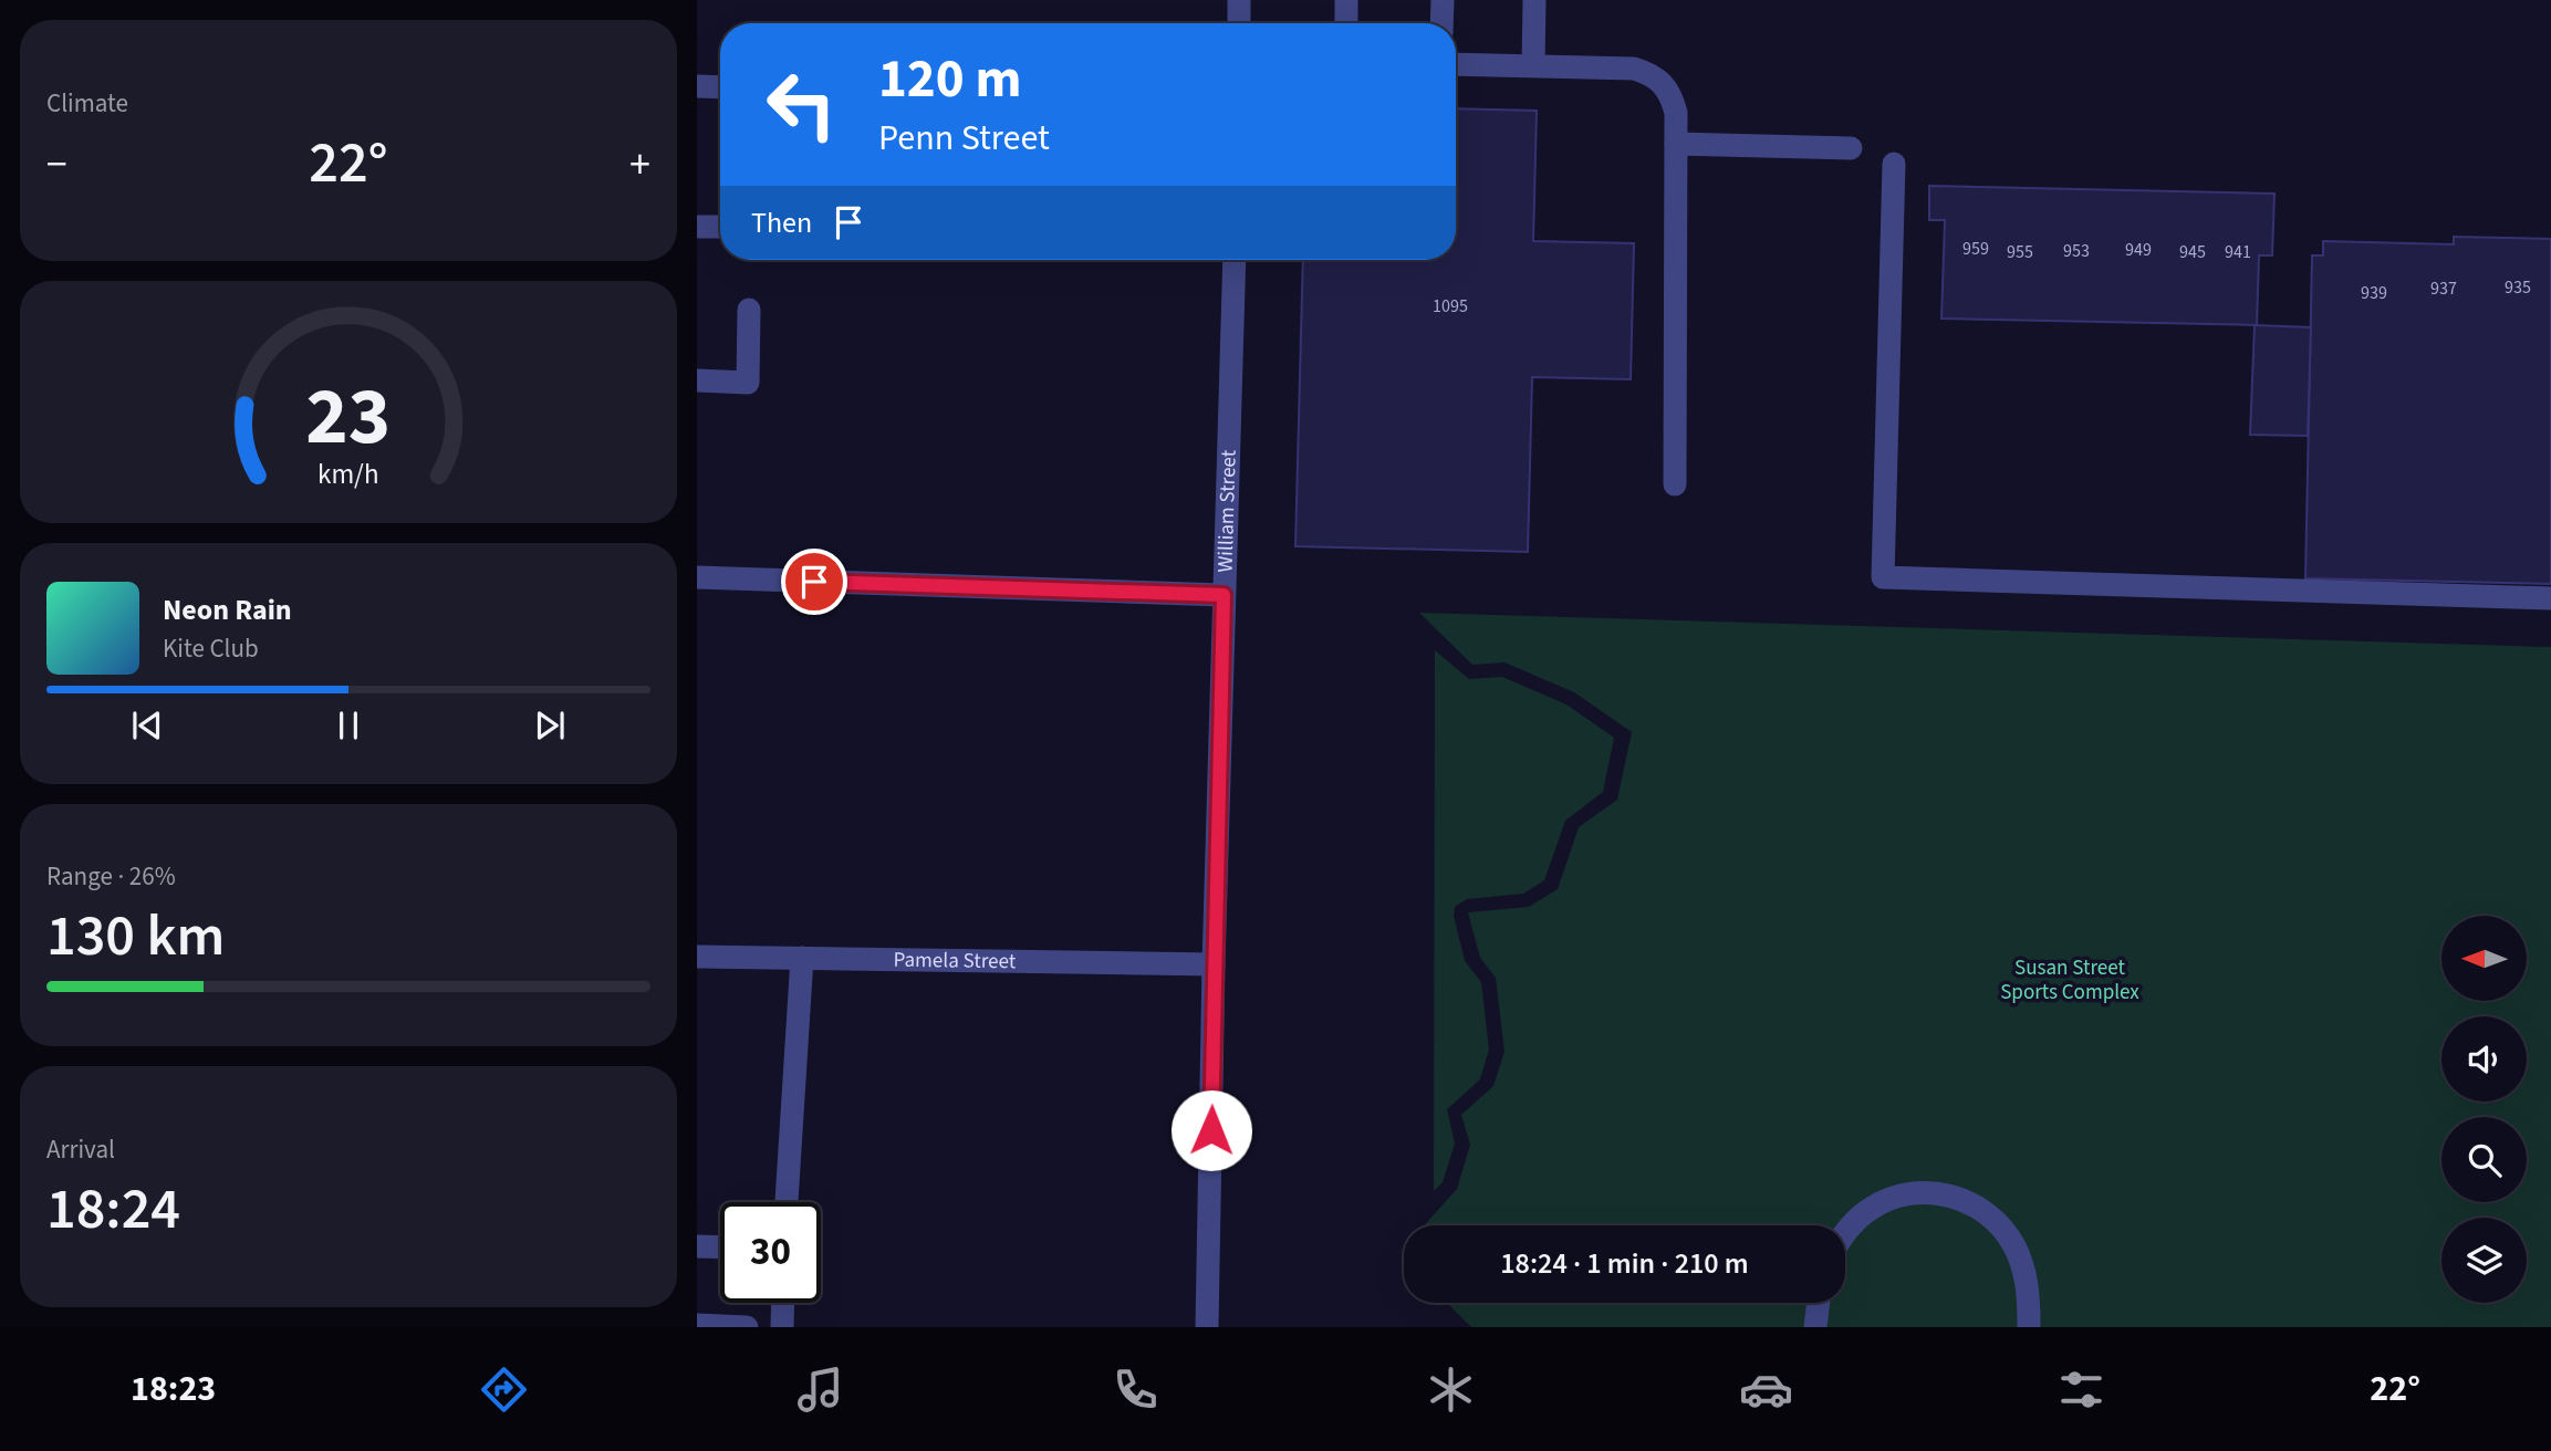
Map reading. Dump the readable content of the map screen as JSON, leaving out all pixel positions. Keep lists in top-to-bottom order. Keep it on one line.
{"streets":{"street":["William Street","Pamela Street"]},"crossings":[["William Street","Pamela Street"]],"parks":["Susan Street Sports Complex"],"house_numbers":["959","949","953","955","945","941","935","937","939","1095"],"north":"left","page":{"tile":["Climate",["Range · 26%","130 km"],["Arrival","18:24"]],"turn":["120 m","Penn Street"],"heat":["−","22°","+"],"then":"Then","song":["Neon Rain","Kite Club"],"limit":"30","trip":"18:24 · 1 min · 210 m","tabs":["18:23","22°"],"gauge":["23","km/h"]}}
